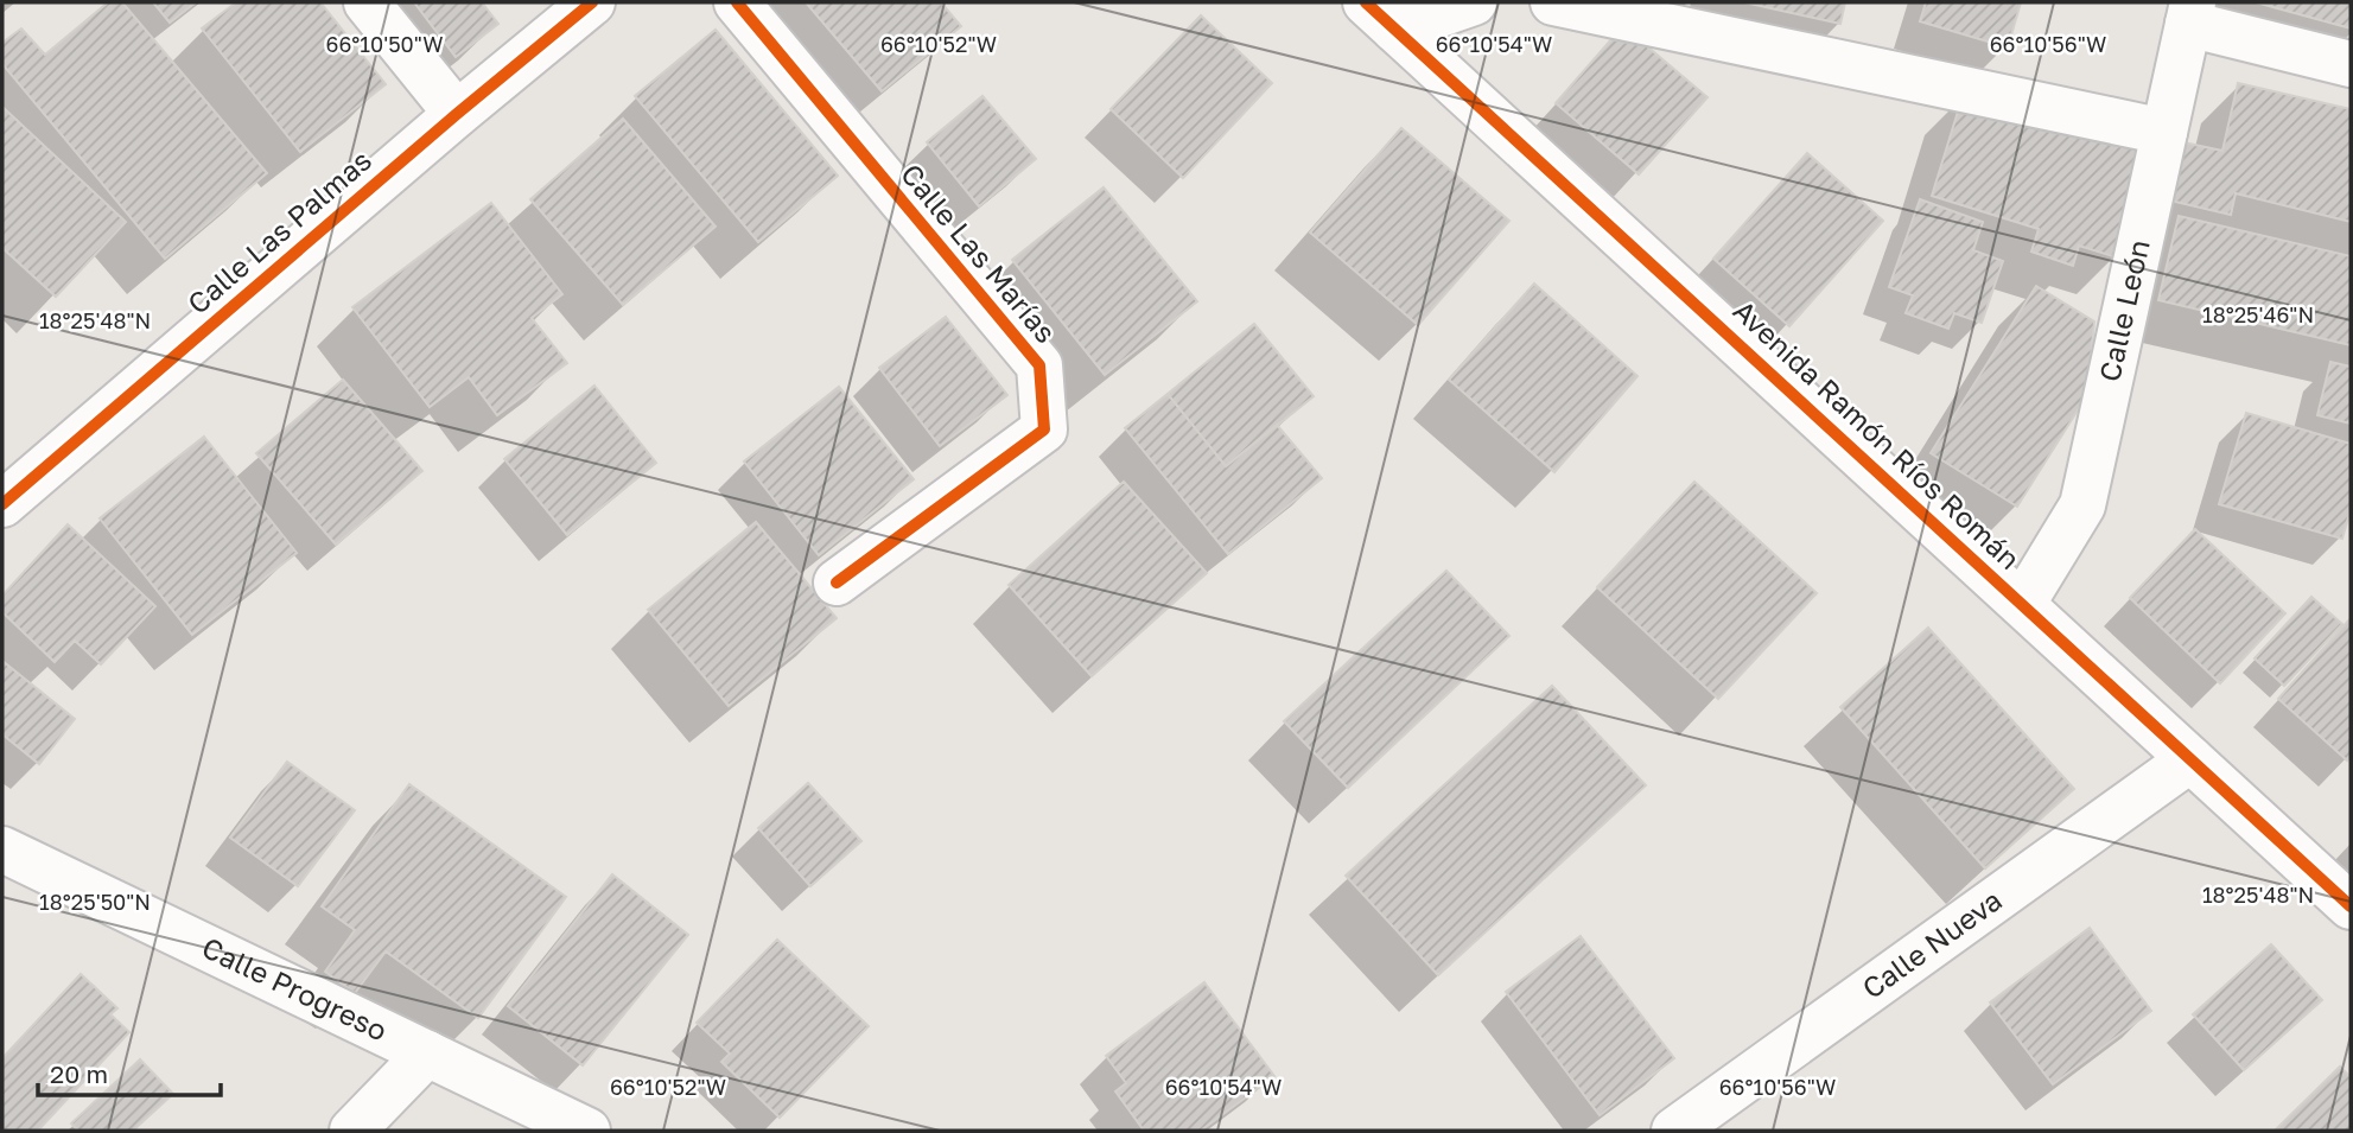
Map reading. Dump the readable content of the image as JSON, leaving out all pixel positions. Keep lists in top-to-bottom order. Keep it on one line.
{"streets":{"street":["Calle Las Palmas","Calle Las Marías","Calle León","Avenida Ramón Ríos Román","Calle Nueva","Calle Progreso"]},"crossings":[["Calle León","Avenida Ramón Ríos Román"],["Avenida Ramón Ríos Román","Calle Nueva"]],"scale_bar":"20 m","coordinates":["66°10'50\"W","66°10'52\"W","66°10'54\"W","66°10'56\"W","18°25'46\"N","18°25'48\"N","18°25'50\"N"]}
